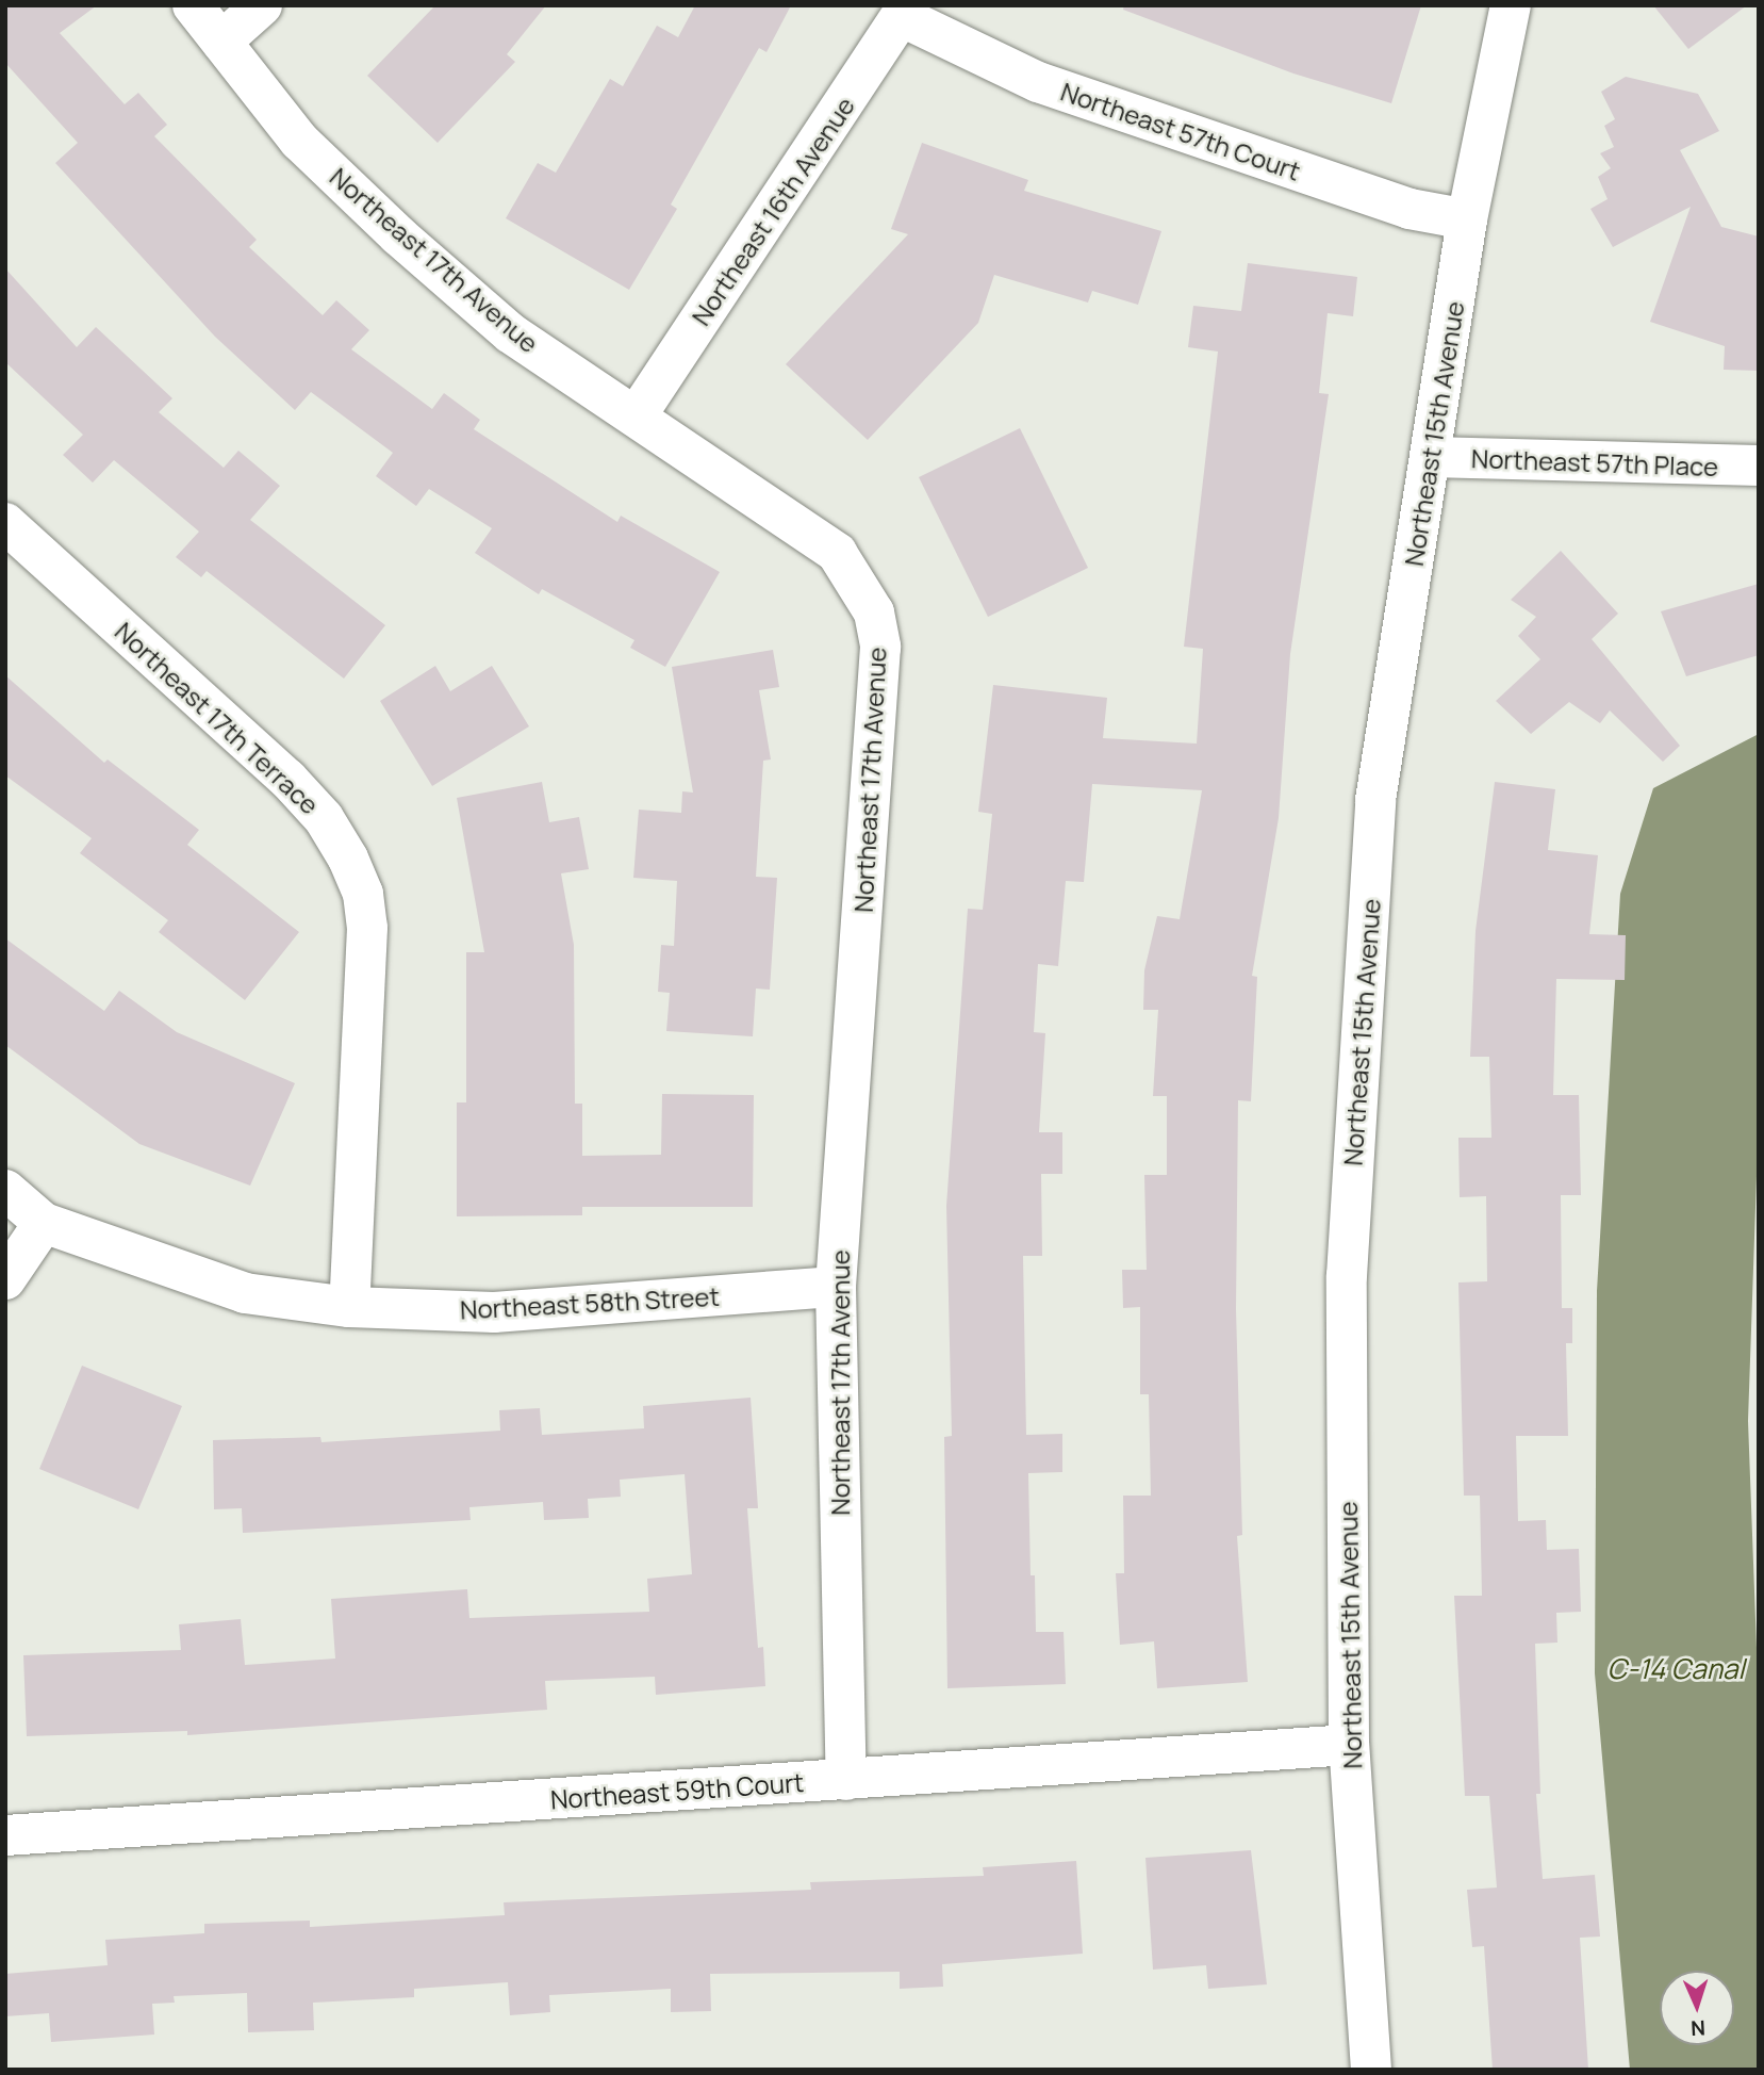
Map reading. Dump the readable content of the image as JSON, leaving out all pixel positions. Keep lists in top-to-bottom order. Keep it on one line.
{"streets":{"street":["Northeast 57th Court","Northeast 16th Avenue","Northeast 17th Avenue","Northeast 15th Avenue","Northeast 57th Place","Northeast 17th Terrace","Northeast 58th Street","Northeast 59th Court"]},"crossings":[["Northeast 57th Court","Northeast 16th Avenue"],["Northeast 57th Court","Northeast 15th Avenue"],["Northeast 16th Avenue","Northeast 17th Avenue"],["Northeast 17th Avenue","Northeast 58th Street"],["Northeast 17th Avenue","Northeast 59th Court"],["Northeast 15th Avenue","Northeast 57th Place"],["Northeast 15th Avenue","Northeast 59th Court"],["Northeast 17th Terrace","Northeast 58th Street"]],"water":["C-14 Canal"],"north":"bottom"}
